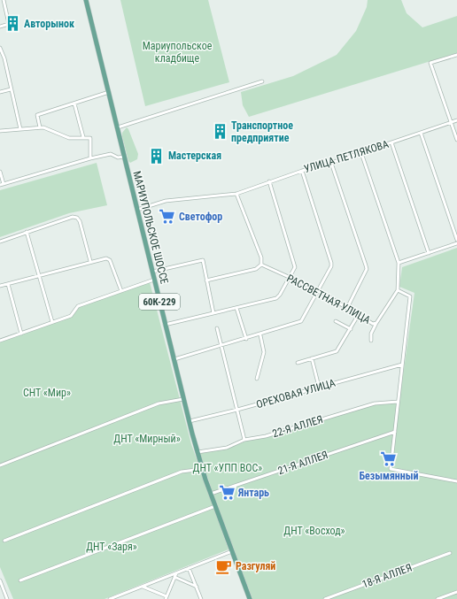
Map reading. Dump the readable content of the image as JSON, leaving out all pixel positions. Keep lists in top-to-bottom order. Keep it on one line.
{"streets":{"main road":["МАРИУПОЛЬСКОЕ ШОССЕ","60К-229"],"street":["УЛИЦА ПЕТЛЯКОВА","РАССВЕТНАЯ УЛИЦА","ОРЕХОВАЯ УЛИЦА","22-Я АЛЛЕЯ","21-Я АЛЛЕЯ","18-Я АЛЛЕЯ"]},"crossings":[["УЛИЦА ПЕТЛЯКОВА","МАРИУПОЛЬСКОЕ ШОССЕ"],["МАРИУПОЛЬСКОЕ ШОССЕ","ОРЕХОВАЯ УЛИЦА"],["МАРИУПОЛЬСКОЕ ШОССЕ","22-Я АЛЛЕЯ"],["МАРИУПОЛЬСКОЕ ШОССЕ","21-Я АЛЛЕЯ"]],"parks":["Мариупольское кладбище","СНТ «Мир»","ДНТ «Мирный»","ДНТ «УПП ВОС»","ДНТ «Восход»","ДНТ «Заря»"],"places":{"building":["Авторынок","Транспортное предприятие","Мастерская"],"supermarket":["Светофор","Безымянный","Янтарь"],"cafe":["Разгуляй"]}}
